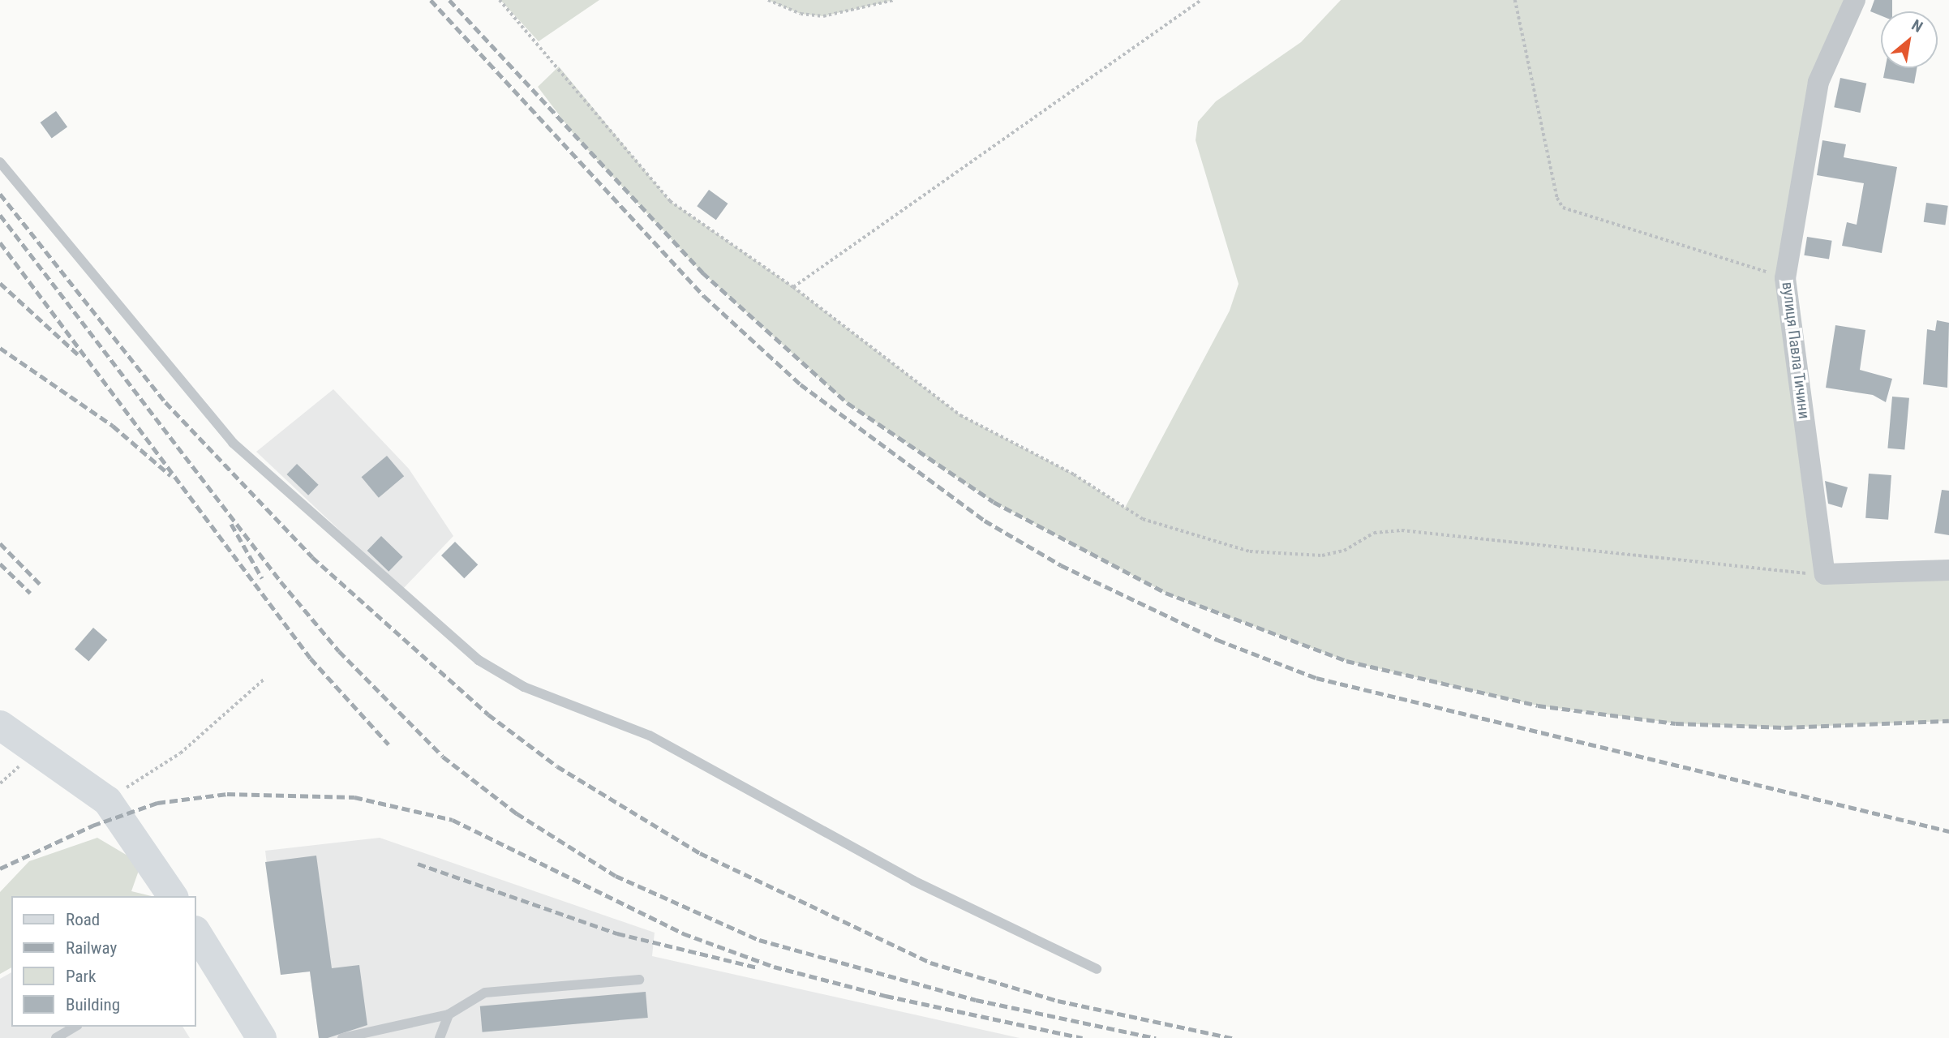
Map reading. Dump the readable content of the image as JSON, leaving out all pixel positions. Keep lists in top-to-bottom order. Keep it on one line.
{"streets":{"street":["вулиця Павла Тичини"]},"legend":["Road","Railway","Park","Building"],"north":"top right"}
